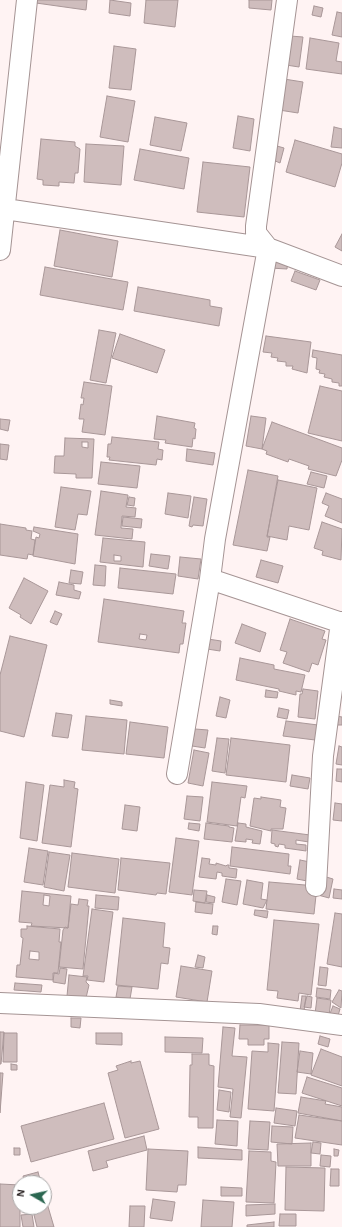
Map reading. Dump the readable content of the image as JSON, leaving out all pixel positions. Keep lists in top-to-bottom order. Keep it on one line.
{"north":"left"}
